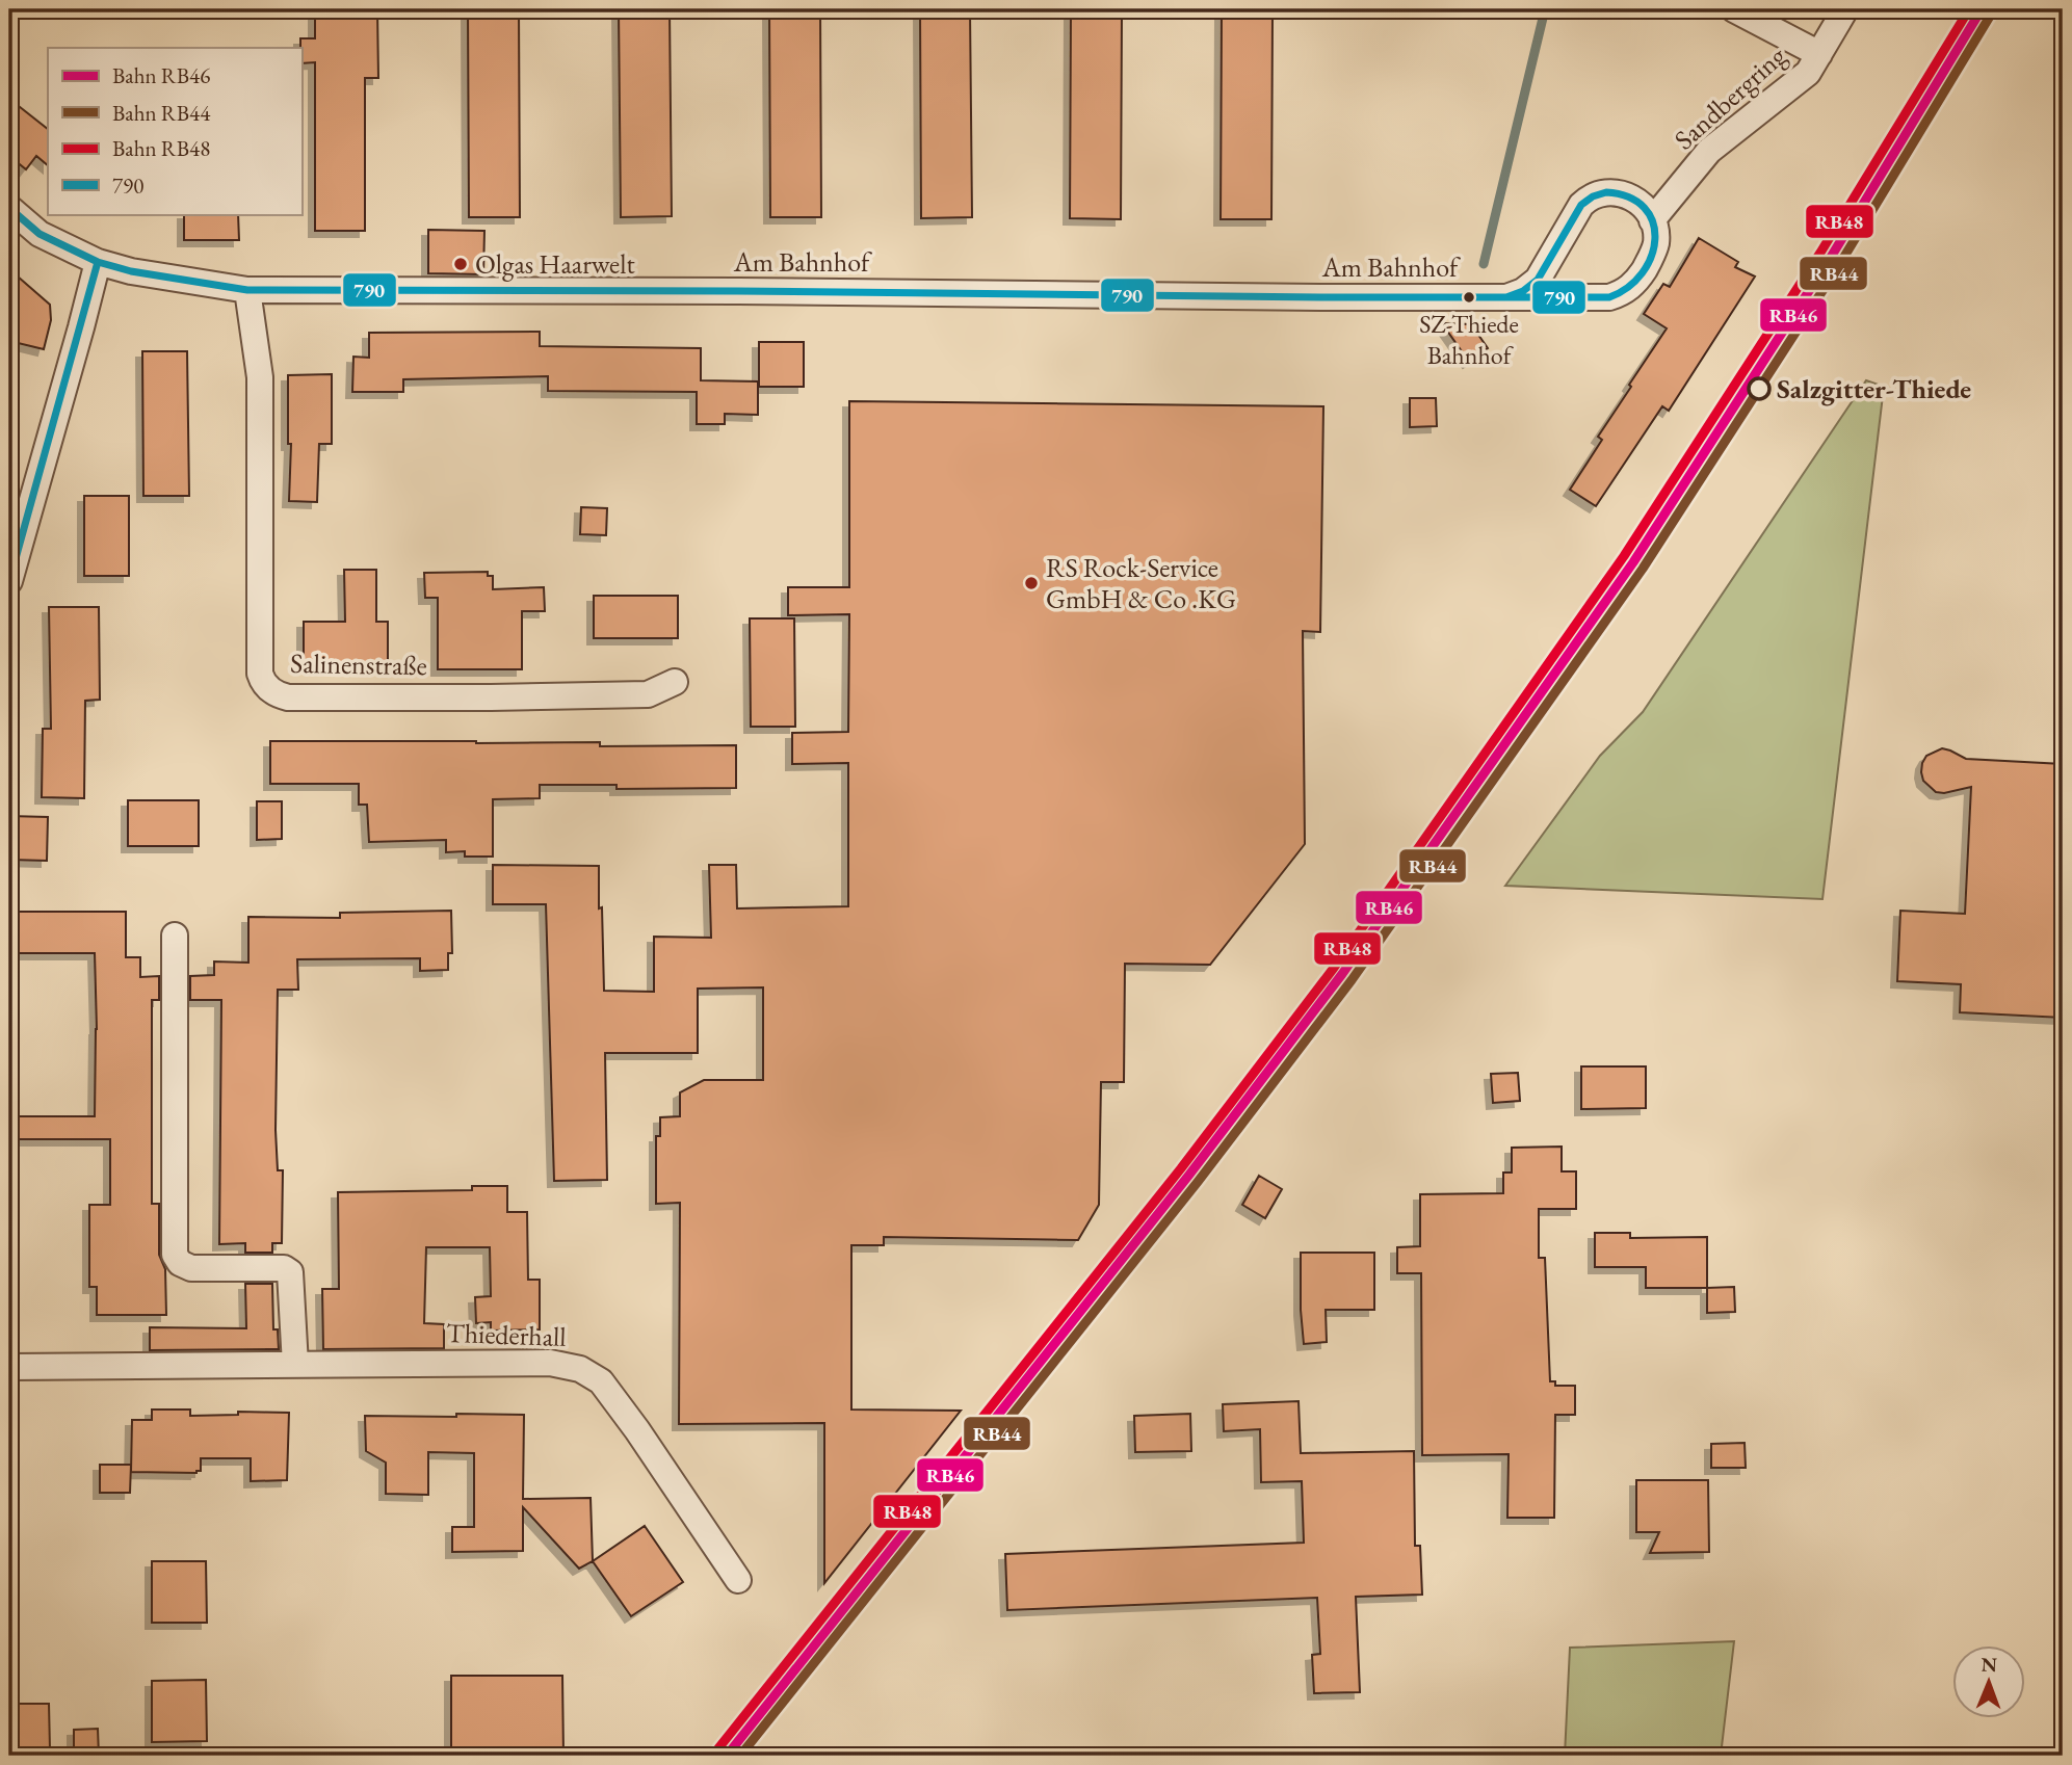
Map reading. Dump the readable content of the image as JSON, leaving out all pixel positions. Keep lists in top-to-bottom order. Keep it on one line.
{"streets":{"street":["Sandbergring","Am Bahnhof","Salinenstraße","Thiederhall"]},"crossings":[["Sandbergring","Am Bahnhof"],["Am Bahnhof","Salinenstraße"]],"places":["Olgas Haarwelt","SZ-Thiede Bahnhof","Salzgitter-Thiede","RS Rock-Service GmbH & Co .KG"],"lines":["rail line RB46","rail line RB48","rail line RB44","transit line 790"],"legend":["Bahn RB46","Bahn RB44","Bahn RB48","790"],"north":"top"}
